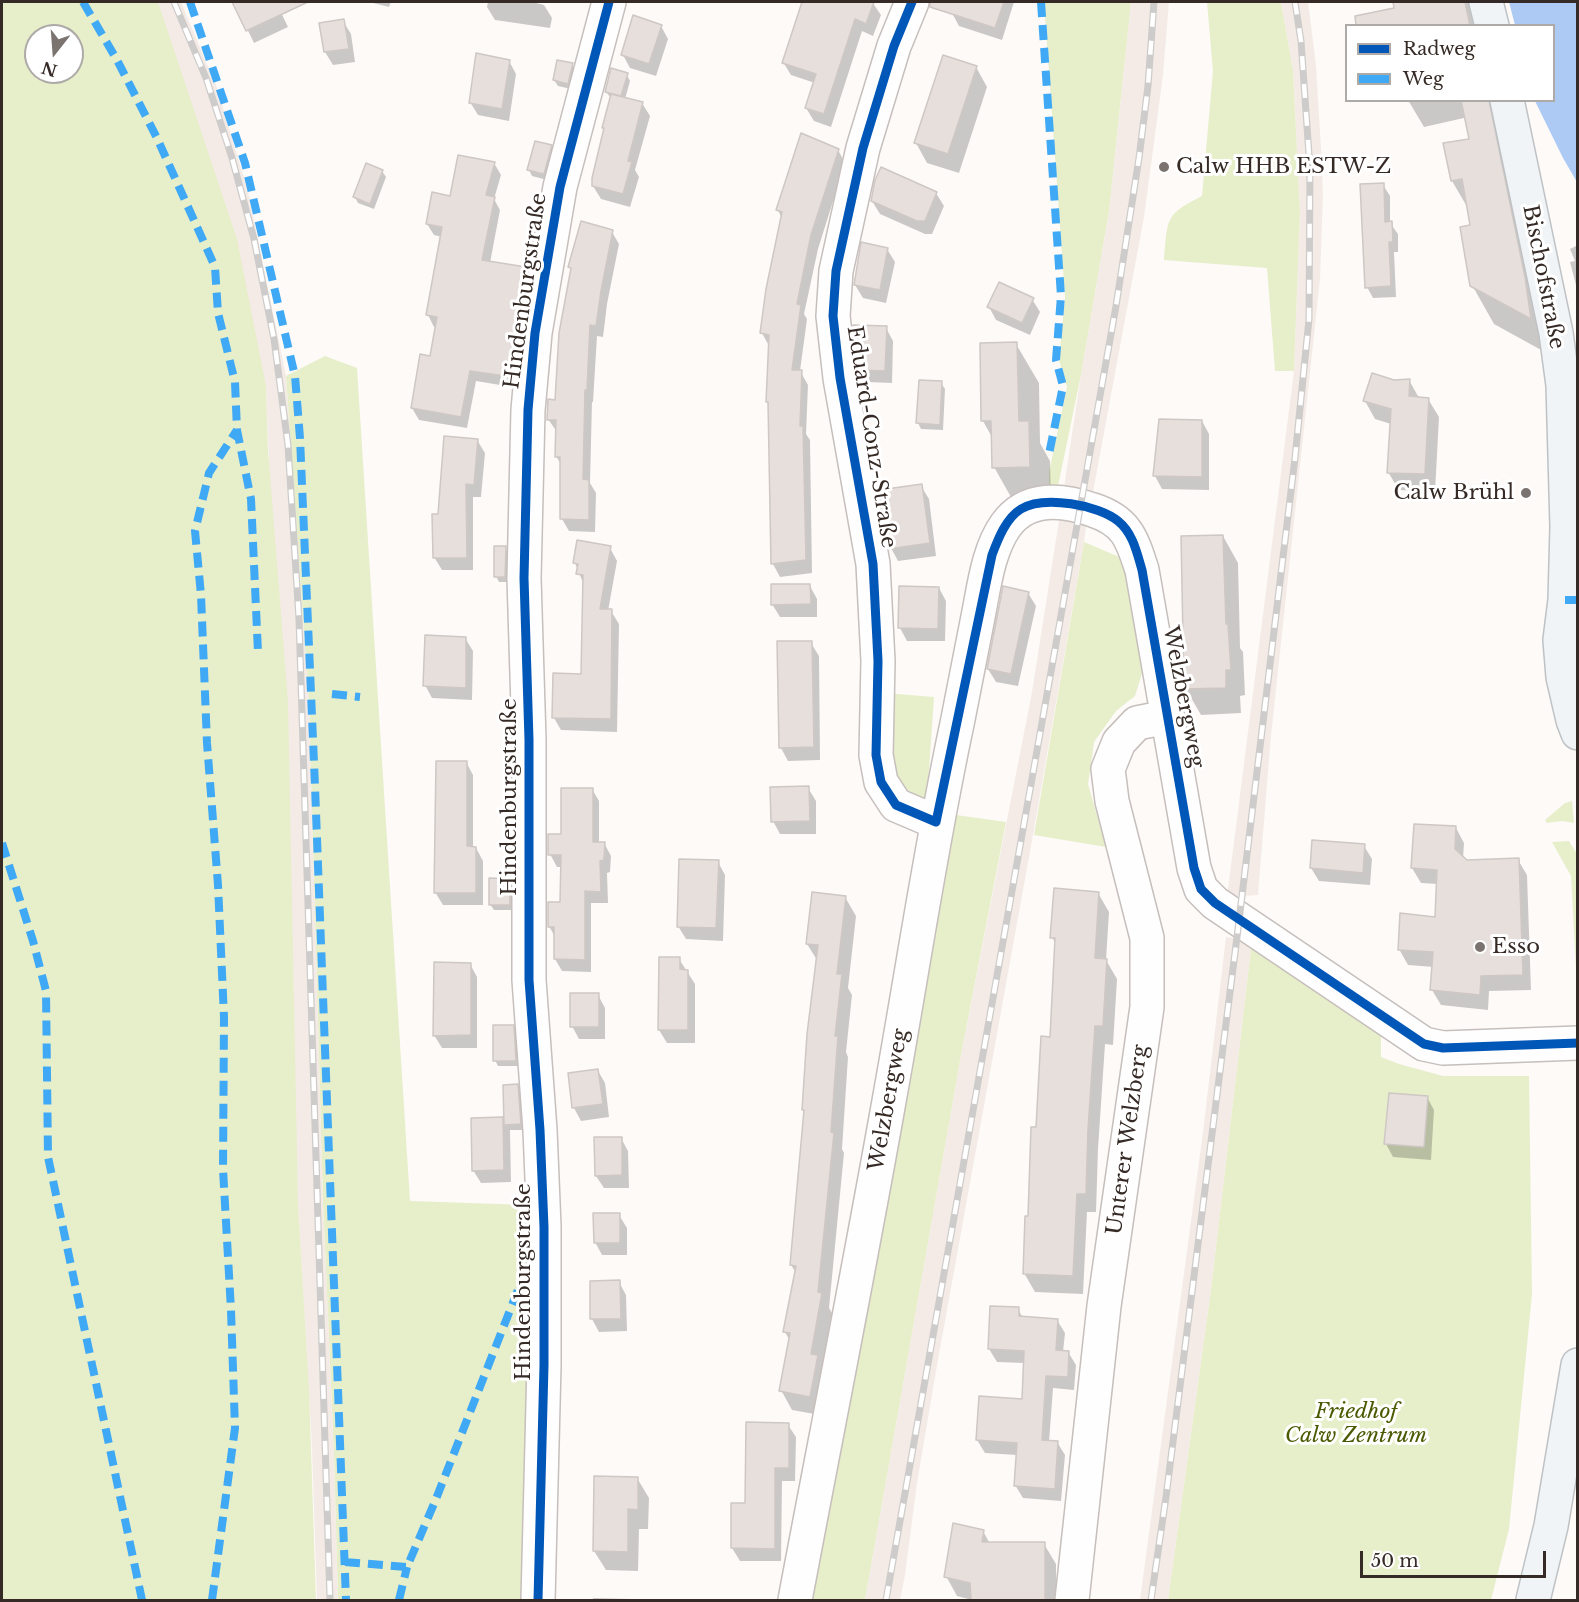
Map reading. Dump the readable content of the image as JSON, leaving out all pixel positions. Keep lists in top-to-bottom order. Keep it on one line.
{"streets":{"main road":["Bischofstraße"],"street":["Hindenburgstraße","Eduard-Conz-Straße","Welzbergweg","Unterer Welzberg"]},"crossings":[["Eduard-Conz-Straße","Welzbergweg"],["Welzbergweg","Unterer Welzberg"]],"parks":["Friedhof Calw Zentrum"],"places":["Calw HHB ESTW-Z","Calw Brühl","Esso"],"legend":["Radweg","Weg"],"scale_bar":"50 m","north":"bottom"}
